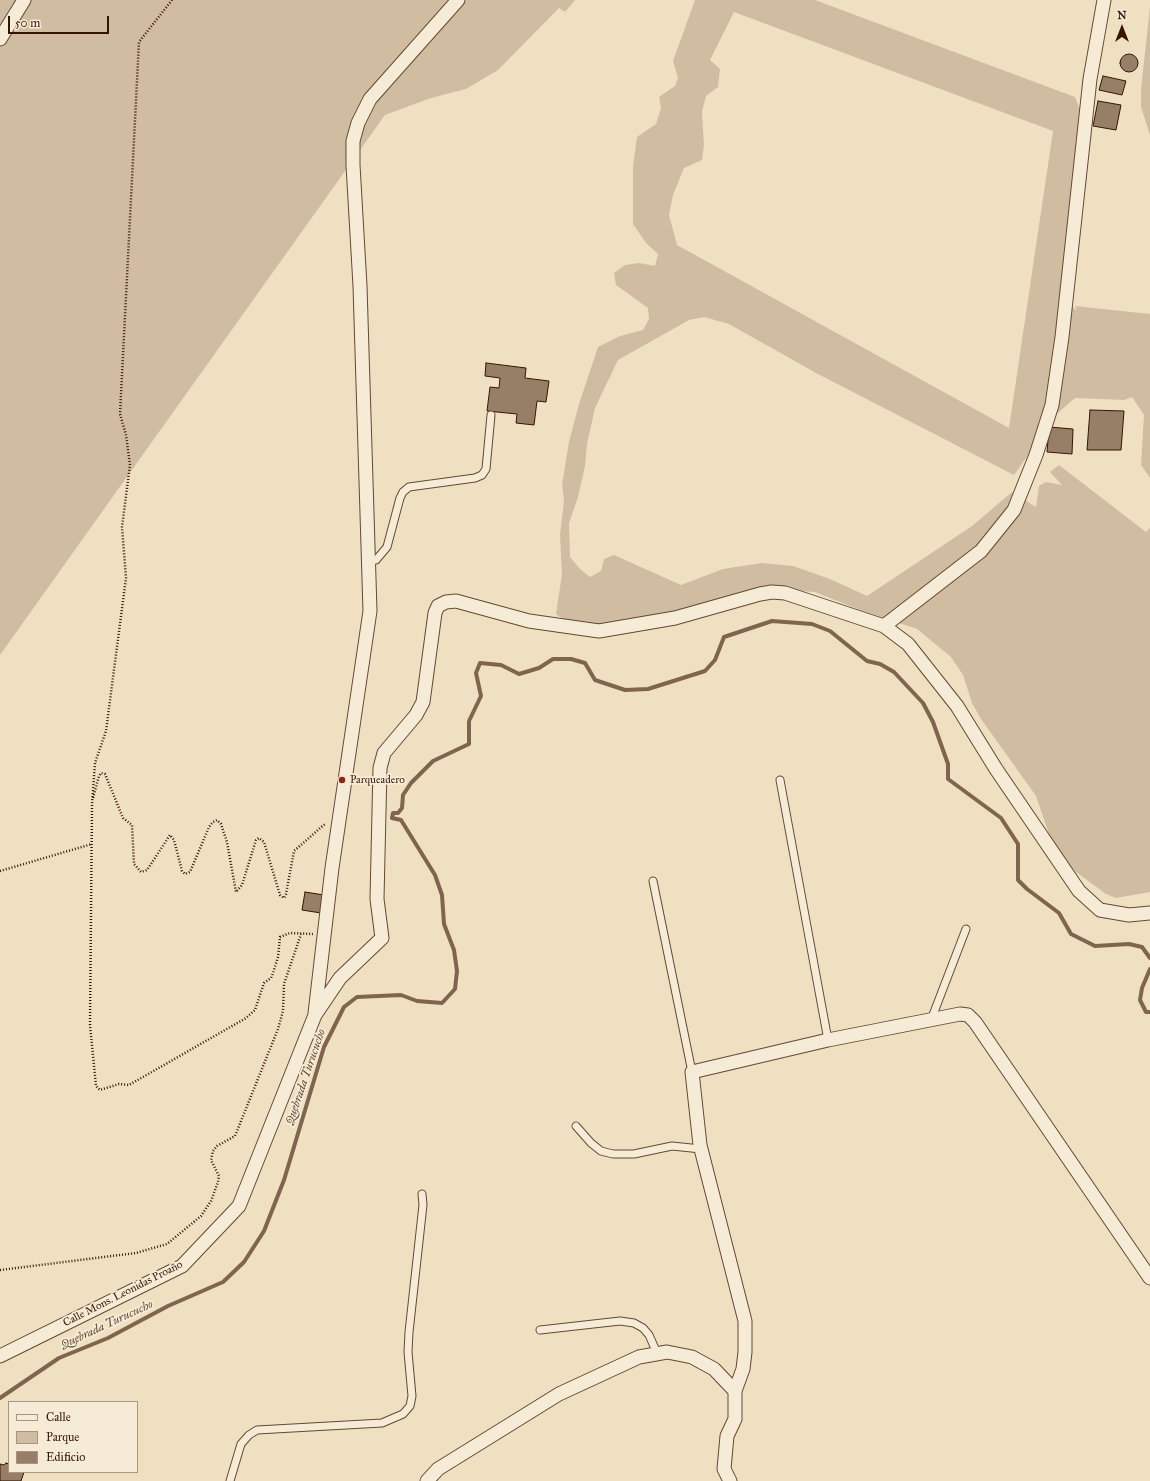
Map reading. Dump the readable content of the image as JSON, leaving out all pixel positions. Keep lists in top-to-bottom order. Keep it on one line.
{"streets":{"street":["Calle Mons. Leonidas Proaño"]},"water":["Quebrada Turucucho"],"places":["Parqueadero"],"legend":["Calle","Parque","Edificio"],"scale_bar":"50 m","north":"top"}
